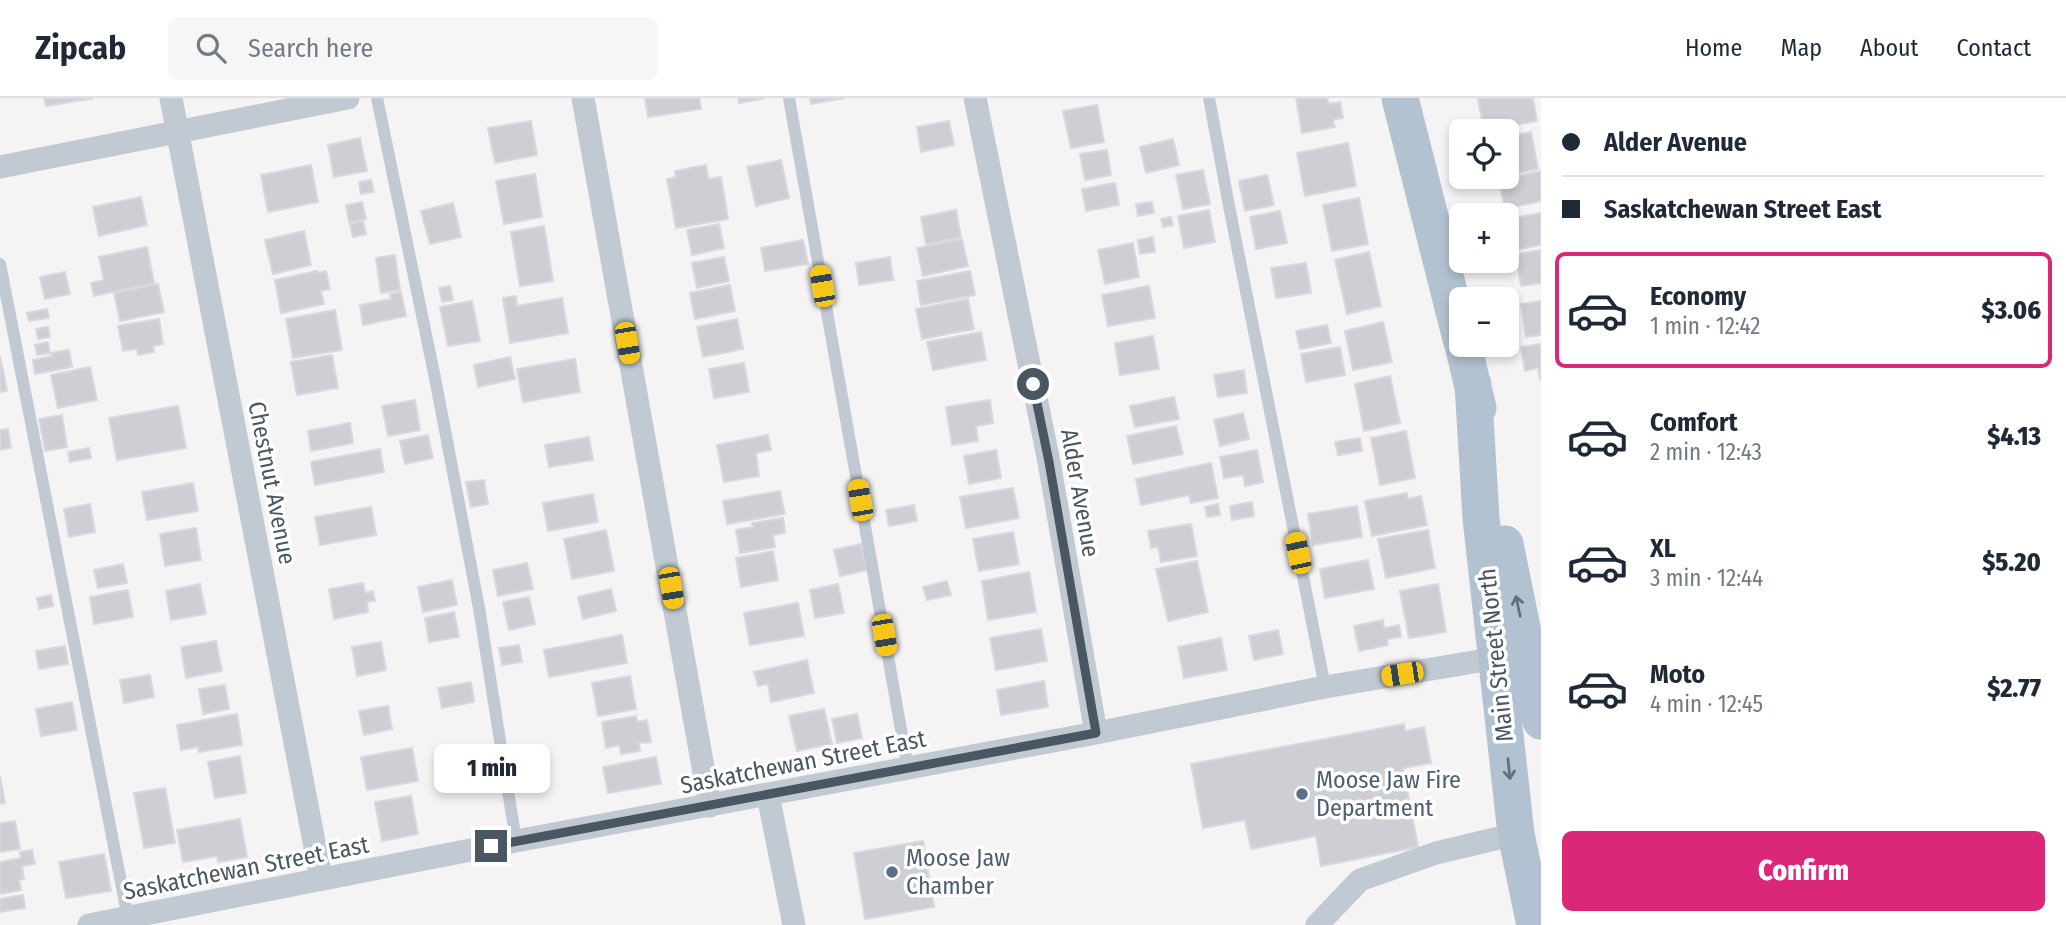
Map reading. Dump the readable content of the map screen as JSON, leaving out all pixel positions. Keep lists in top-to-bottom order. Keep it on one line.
{"streets":{"main road":["Main Street North"],"street":["Chestnut Avenue","Alder Avenue","Saskatchewan Street East"]},"crossings":[["Chestnut Avenue","Saskatchewan Street East"],["Alder Avenue","Saskatchewan Street East"],["Main Street North","Saskatchewan Street East"]],"places":["Moose Jaw Fire Department","Moose Jaw Chamber"],"page":{"header":"Zipcab","search":"Search here","nav":["Home","Map","About","Contact"],"banner":["Alder Avenue","Saskatchewan Street East"],"map_buttons":["+","−"],"list":[{"name":"Economy","note":"1 min · 12:42","value":"$3.06"},{"name":"Comfort","note":"2 min · 12:43","value":"$4.13"},{"name":"XL","note":"3 min · 12:44","value":"$5.20"},{"name":"Moto","note":"4 min · 12:45","value":"$2.77"}],"bubble":"1 min","buttons":"Confirm"}}
